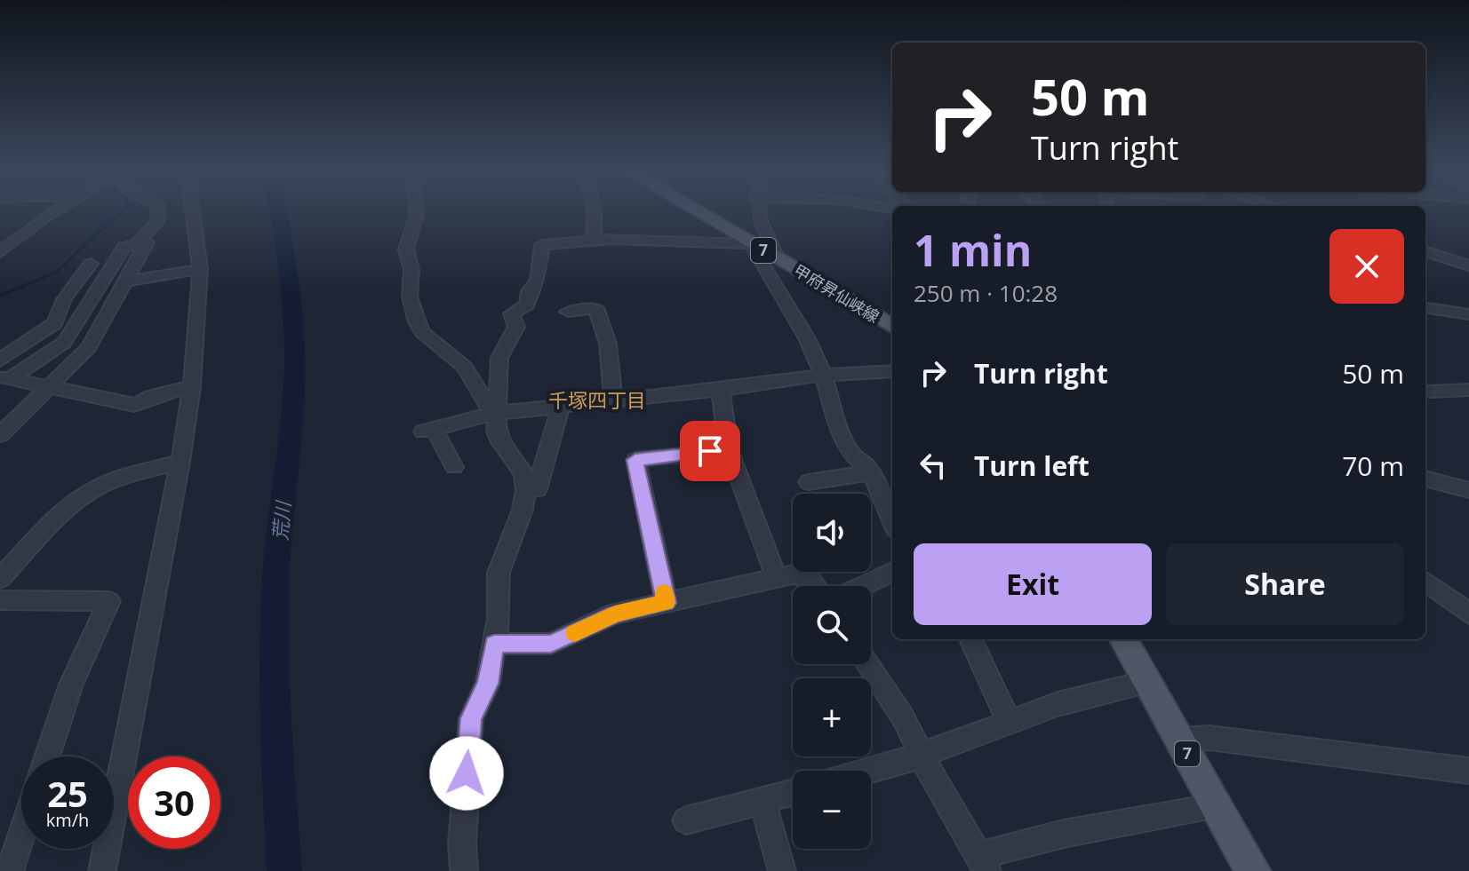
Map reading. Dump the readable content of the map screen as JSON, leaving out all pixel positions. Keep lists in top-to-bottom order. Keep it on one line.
{"streets":{"main road":["7","甲府昇仙峡線"]},"districts":["千塚四丁目"],"water":["荒川"],"page":{"turn":["50 m","Turn right"],"heading":["1 min","250 m · 10:28"],"list":[{"name":"Turn right","value":"50 m"},{"name":"Turn left","value":"70 m"}],"map_buttons":["+","−"],"buttons":["Exit","Share"],"speed":"25 km/h","limit":"30"}}
